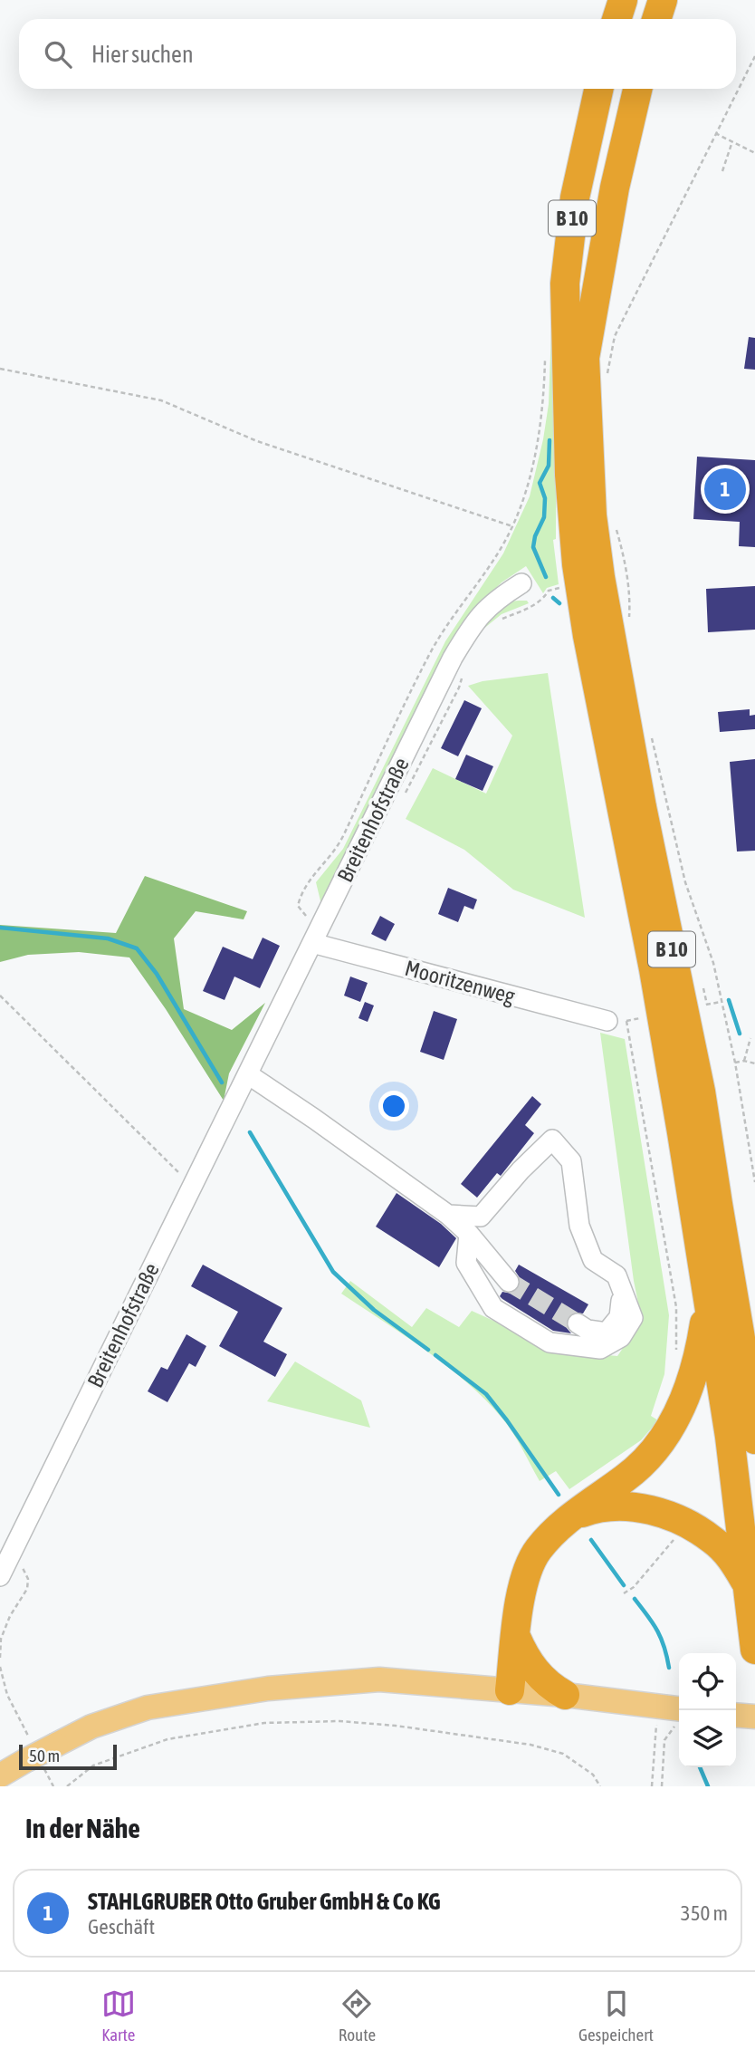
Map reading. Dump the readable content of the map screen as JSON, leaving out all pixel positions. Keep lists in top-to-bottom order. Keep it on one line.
{"streets":{"highway":["B 10"],"street":["Breitenhofstraße","Mooritzenweg"]},"crossings":[["Breitenhofstraße","Mooritzenweg"]],"scale_bar":"50 m","page":{"search":"Hier suchen","pins":"1","scale":"50 m","heading":"In der Nähe","list":[{"mark":"1","name":"STAHLGRUBER Otto Gruber GmbH & Co KG","note":"Geschäft","value":"350 m"}],"nav":["Karte","Route","Gespeichert"]}}
